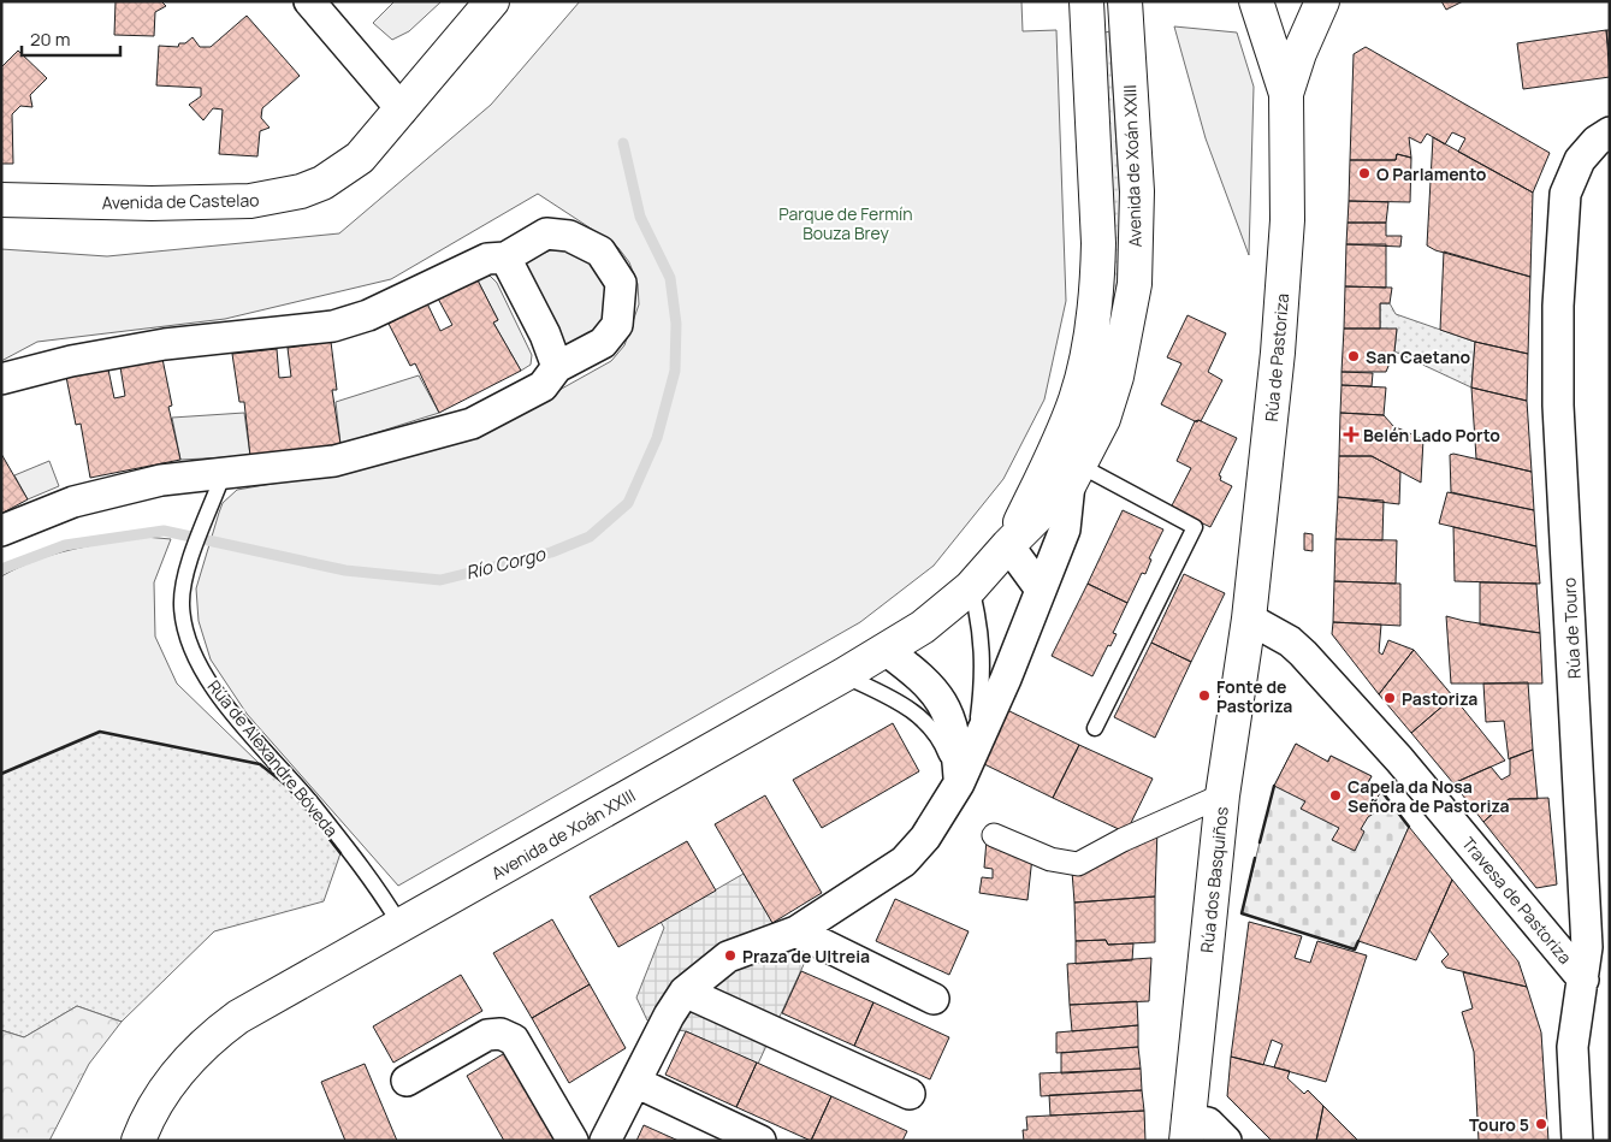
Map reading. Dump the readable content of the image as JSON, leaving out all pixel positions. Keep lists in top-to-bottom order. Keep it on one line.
{"streets":{"street":["Avenida de Xoán XXIII","Avenida de Castelao","Rúa de Pastoriza","Rúa de Touro","Rúa dos Basquiños","Travesa de Pastoriza"],"lane":["Rúa de Alexandre Bóveda"]},"crossings":[["Avenida de Xoán XXIII","Rúa de Alexandre Bóveda"],["Rúa de Pastoriza","Rúa dos Basquiños"],["Rúa de Pastoriza","Travesa de Pastoriza"],["Rúa de Touro","Travesa de Pastoriza"],["Rúa dos Basquiños","Travesa de Pastoriza"]],"water":["Río Corgo"],"parks":["Parque de Fermín Bouza Brey"],"places":{"other":["O Parlamento","San Caetano","Fonte de Pastoriza","Pastoriza","Capela da Nosa Señora de Pastoriza","Praza de Ultreia","Touro 5"],"health":["Belén Lado Porto"]},"scale_bar":"20 m"}
